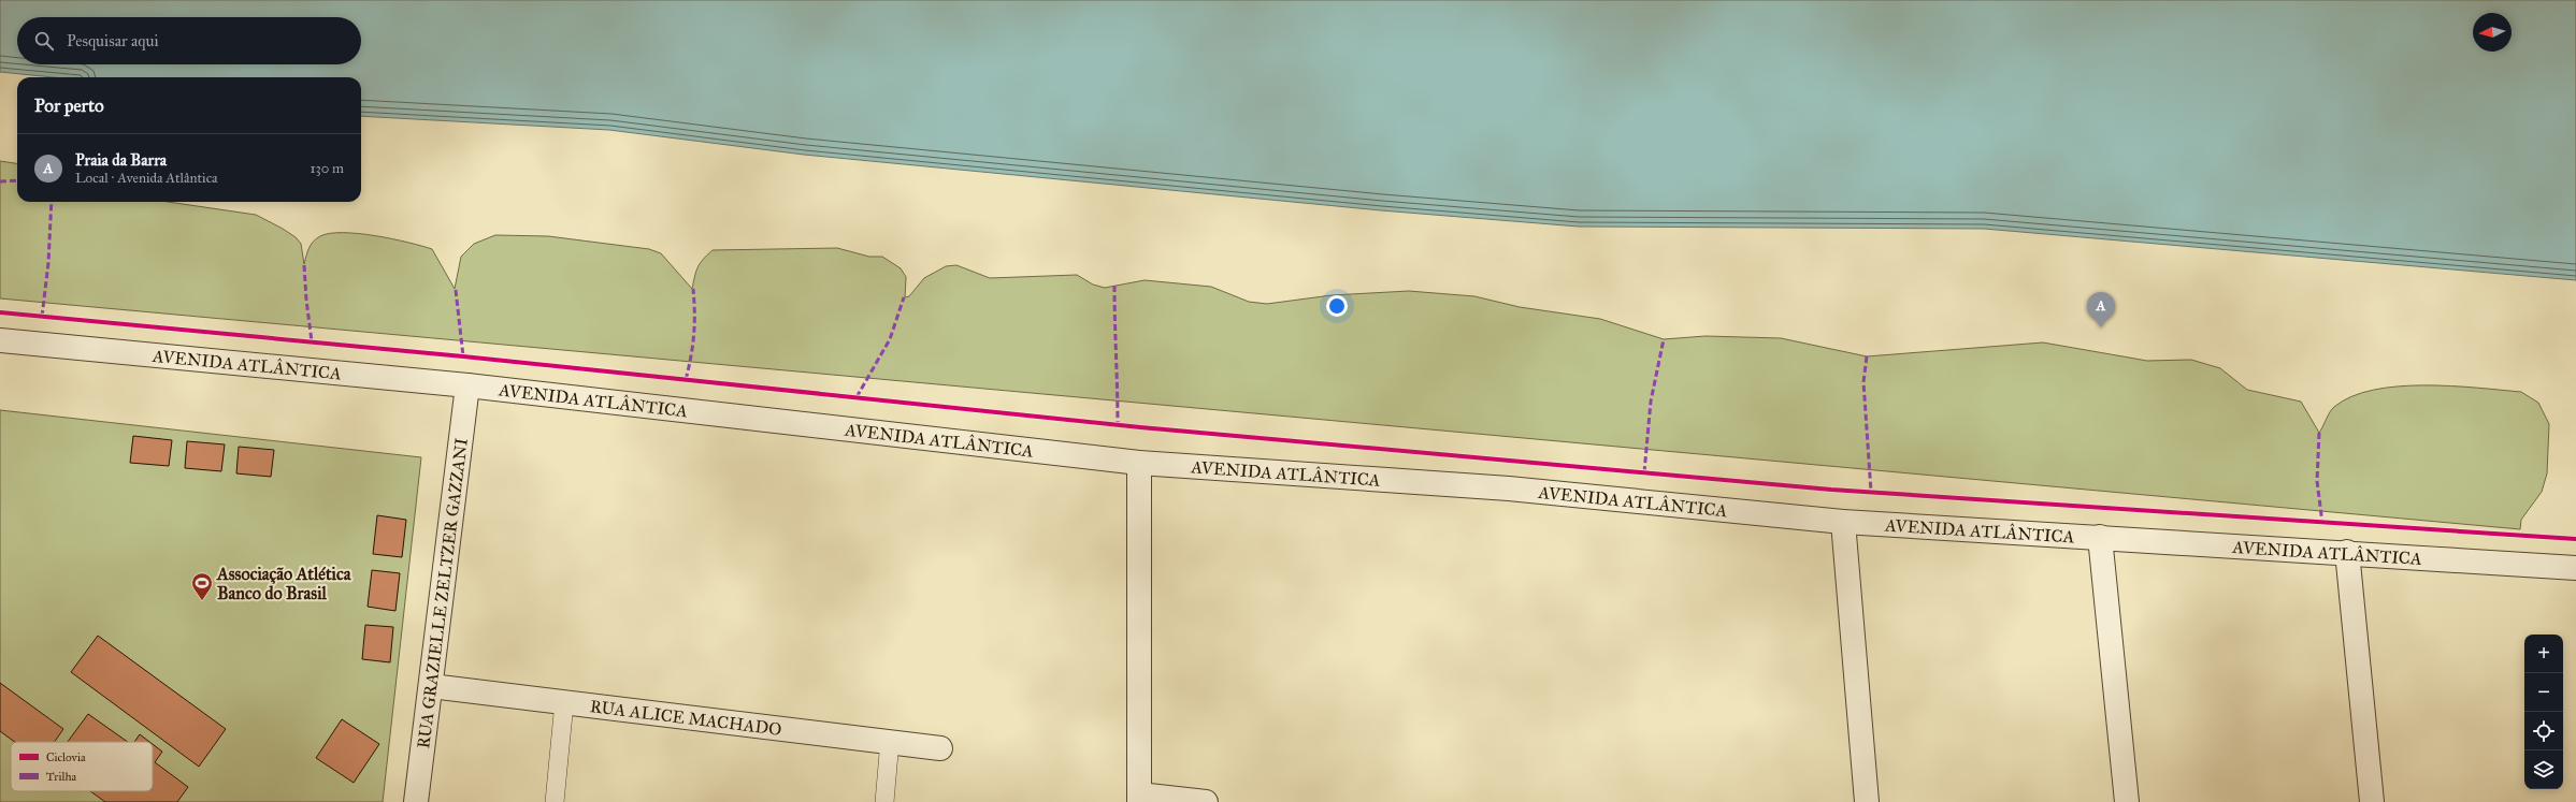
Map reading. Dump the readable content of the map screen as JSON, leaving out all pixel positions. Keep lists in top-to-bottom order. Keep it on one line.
{"streets":{"street":["AVENIDA ATLÂNTICA","RUA GRAZIELLE ZELTZER GAZZANI","RUA ALICE MACHADO"]},"crossings":[["AVENIDA ATLÂNTICA","RUA GRAZIELLE ZELTZER GAZZANI"],["RUA GRAZIELLE ZELTZER GAZZANI","RUA ALICE MACHADO"]],"places":{"sports":["Associação Atlética Banco do Brasil"]},"legend":["Ciclovia","Trilha"],"north":"left","page":{"search":"Pesquisar aqui","heading":"Por perto","list":[{"mark":"A","name":"Praia da Barra","note":"Local · Avenida Atlântica","value":"130 m"}],"pins":"A","map_buttons":["+","−"]}}
